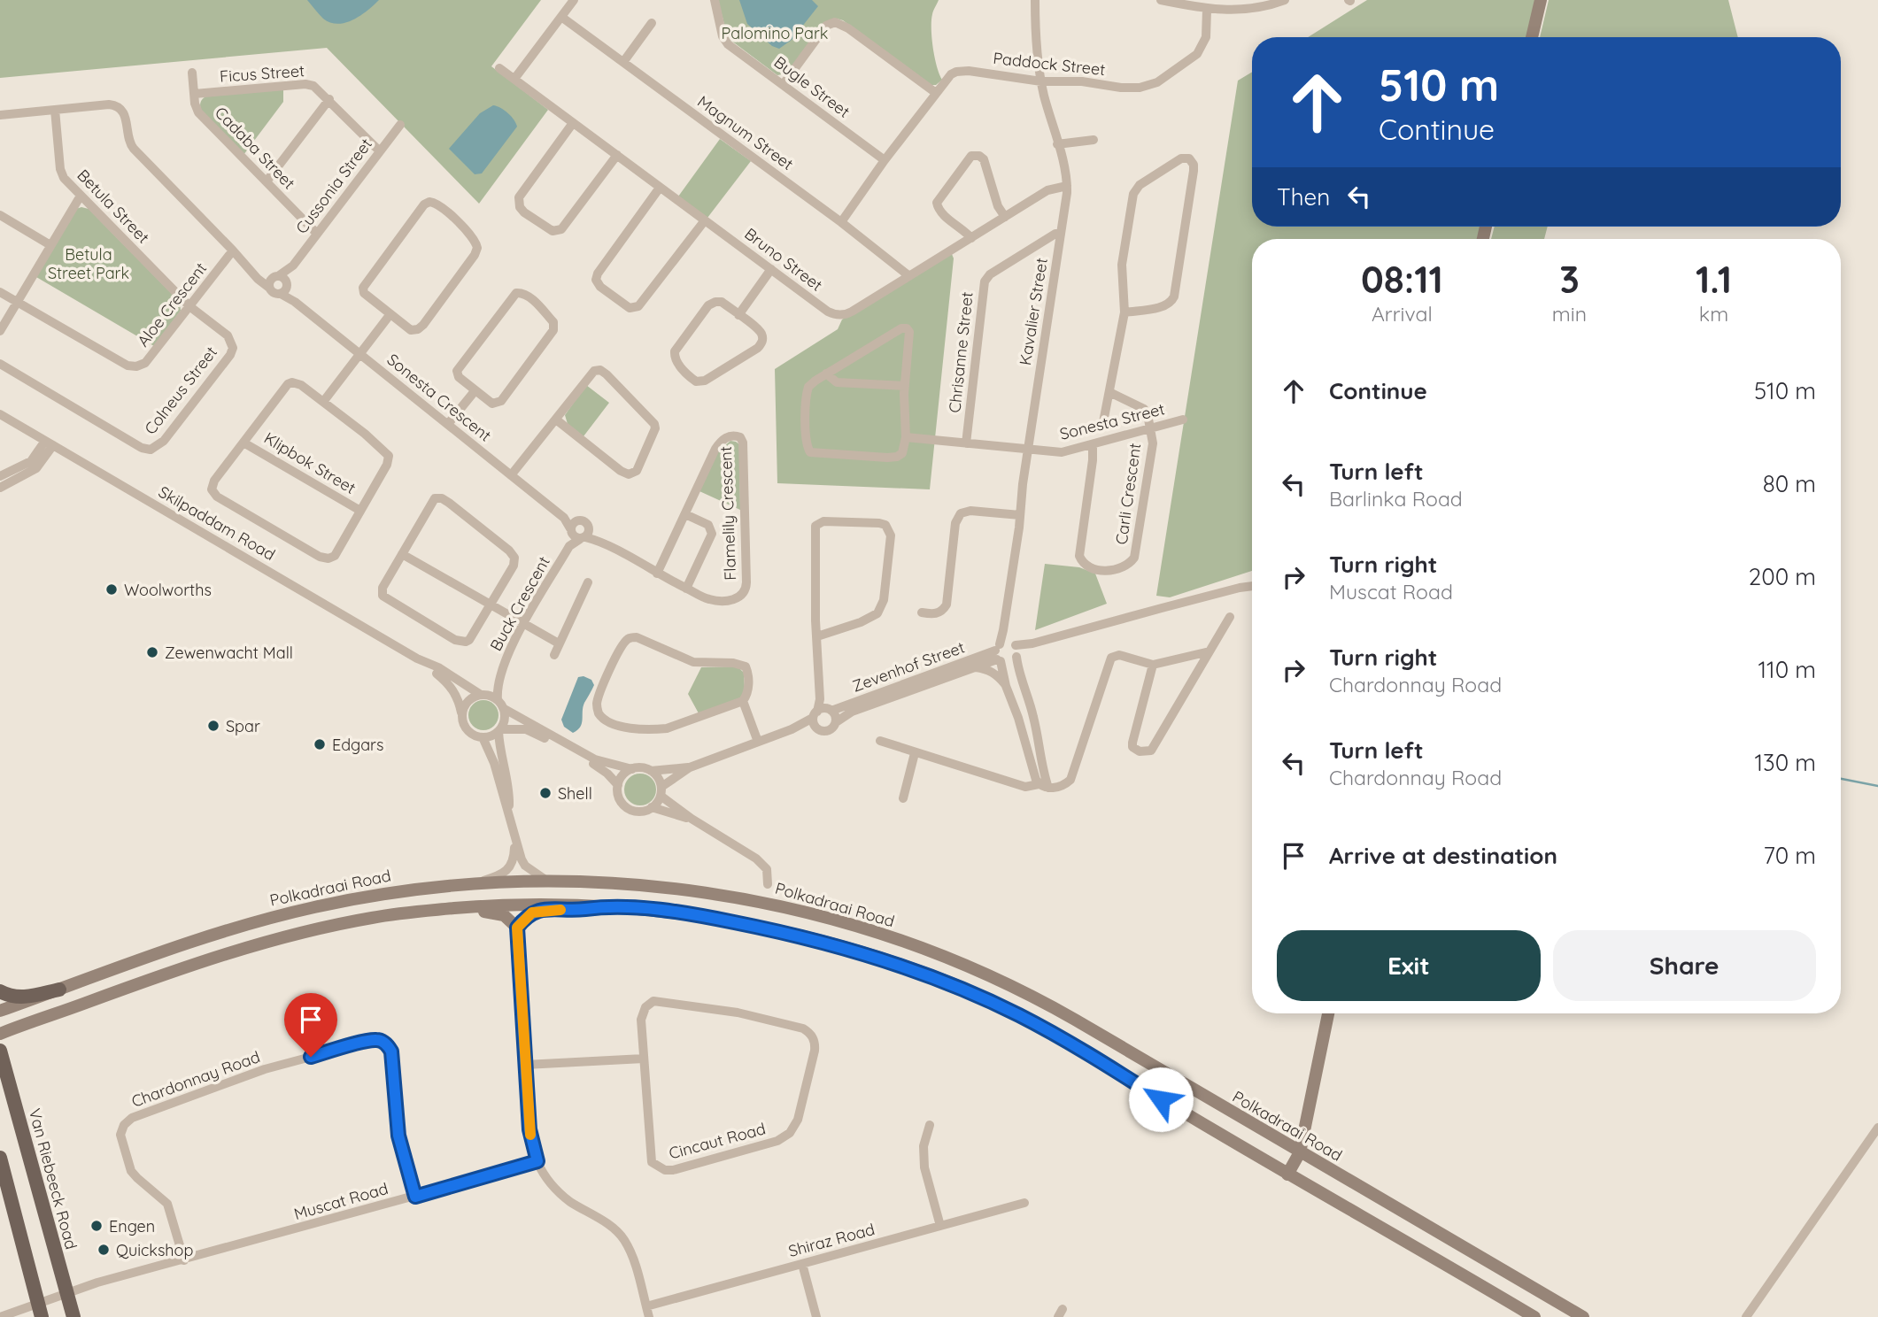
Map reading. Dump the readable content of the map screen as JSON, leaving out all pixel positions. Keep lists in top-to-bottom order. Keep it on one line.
{"streets":{"main road":["Polkadraai Road","Van Riebeeck Road"],"street":["Paddock Street","Ficus Street","Bugle Street","Magnum Street","Cadaba Street","Cussonia Street","Betula Street","Bruno Street","Aloe Crescent","Kavalier Street","Chrisanne Street","Colneus Street","Sonesta Crescent","Sonesta Street","Klipbok Street","Carli Crescent","Flamelily Crescent","Skilpaddam Road","Buck Crescent","Zevenhof Street","Chardonnay Road","Cincaut Road","Muscat Road","Shiraz Road"]},"crossings":[["Paddock Street","Bugle Street"],["Paddock Street","Magnum Street"],["Paddock Street","Kavalier Street"],["Ficus Street","Cadaba Street"],["Ficus Street","Cussonia Street"],["Magnum Street","Bruno Street"],["Cadaba Street","Cussonia Street"],["Cussonia Street","Sonesta Crescent"],["Betula Street","Aloe Crescent"],["Betula Street","Colneus Street"],["Bruno Street","Kavalier Street"],["Aloe Crescent","Colneus Street"],["Kavalier Street","Chrisanne Street"],["Kavalier Street","Sonesta Street"],["Kavalier Street","Zevenhof Street"],["Chrisanne Street","Sonesta Street"],["Sonesta Crescent","Flamelily Crescent"],["Sonesta Crescent","Buck Crescent"],["Sonesta Street","Carli Crescent"],["Chardonnay Road","Muscat Road"],["Van Riebeeck Road","Muscat Road"]],"parks":["Palomino Park","Betula Street Park"],"places":["Woolworths","Zewenwacht Mall","Spar","Edgars","Shell","Engen","Quickshop"],"page":{"turn":["510 m","Continue"],"then":"Then","eta":["08:11","Arrival","3","min","1.1","km"],"list":[{"name":"Continue","value":"510 m"},{"name":"Turn left","note":"Barlinka Road","value":"80 m"},{"name":"Turn right","note":"Muscat Road","value":"200 m"},{"name":"Turn right","note":"Chardonnay Road","value":"110 m"},{"name":"Turn left","note":"Chardonnay Road","value":"130 m"},{"name":"Arrive at destination","value":"70 m"}],"buttons":["Exit","Share"]}}
